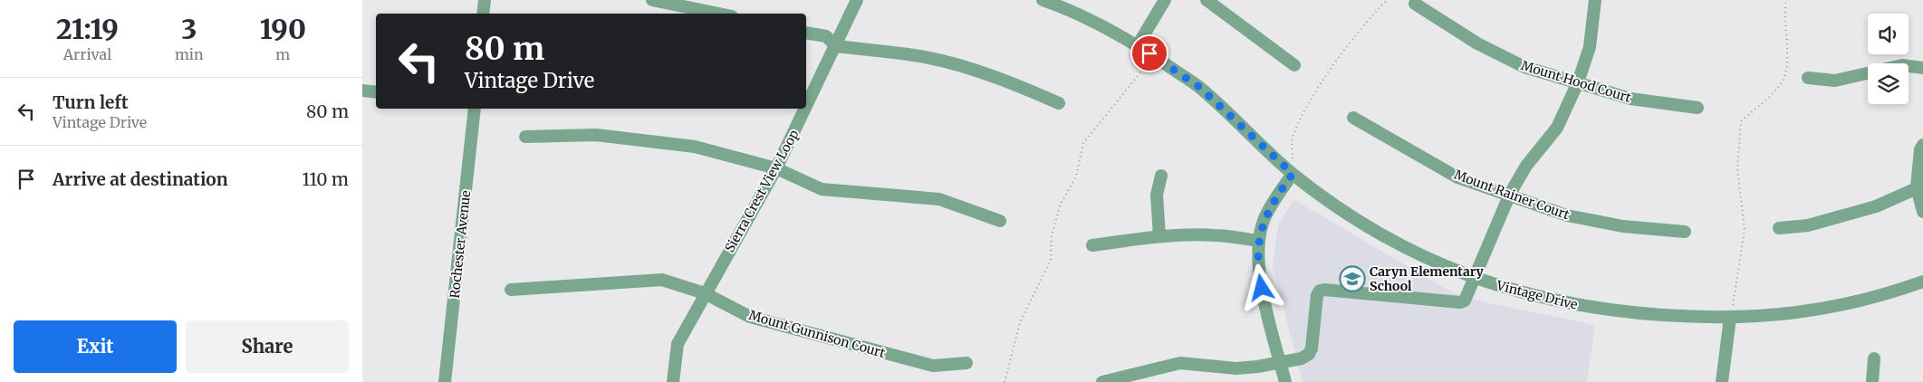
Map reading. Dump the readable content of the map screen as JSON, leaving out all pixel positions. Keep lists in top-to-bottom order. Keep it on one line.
{"streets":{"street":["Mount Hood Court","Sierra Crest View Loop","Mount Rainer Court","Rochester Avenue","Vintage Drive","Mount Gunnison Court"]},"crossings":[["Sierra Crest View Loop","Mount Gunnison Court"]],"places":{"school or university":["Caryn Elementary School"]},"page":{"eta":["21:19","Arrival","3","min","190","m"],"turn":["80 m","Vintage Drive"],"list":[{"name":"Turn left","note":"Vintage Drive","value":"80 m"},{"name":"Arrive at destination","value":"110 m"}],"buttons":["Exit","Share"]}}
